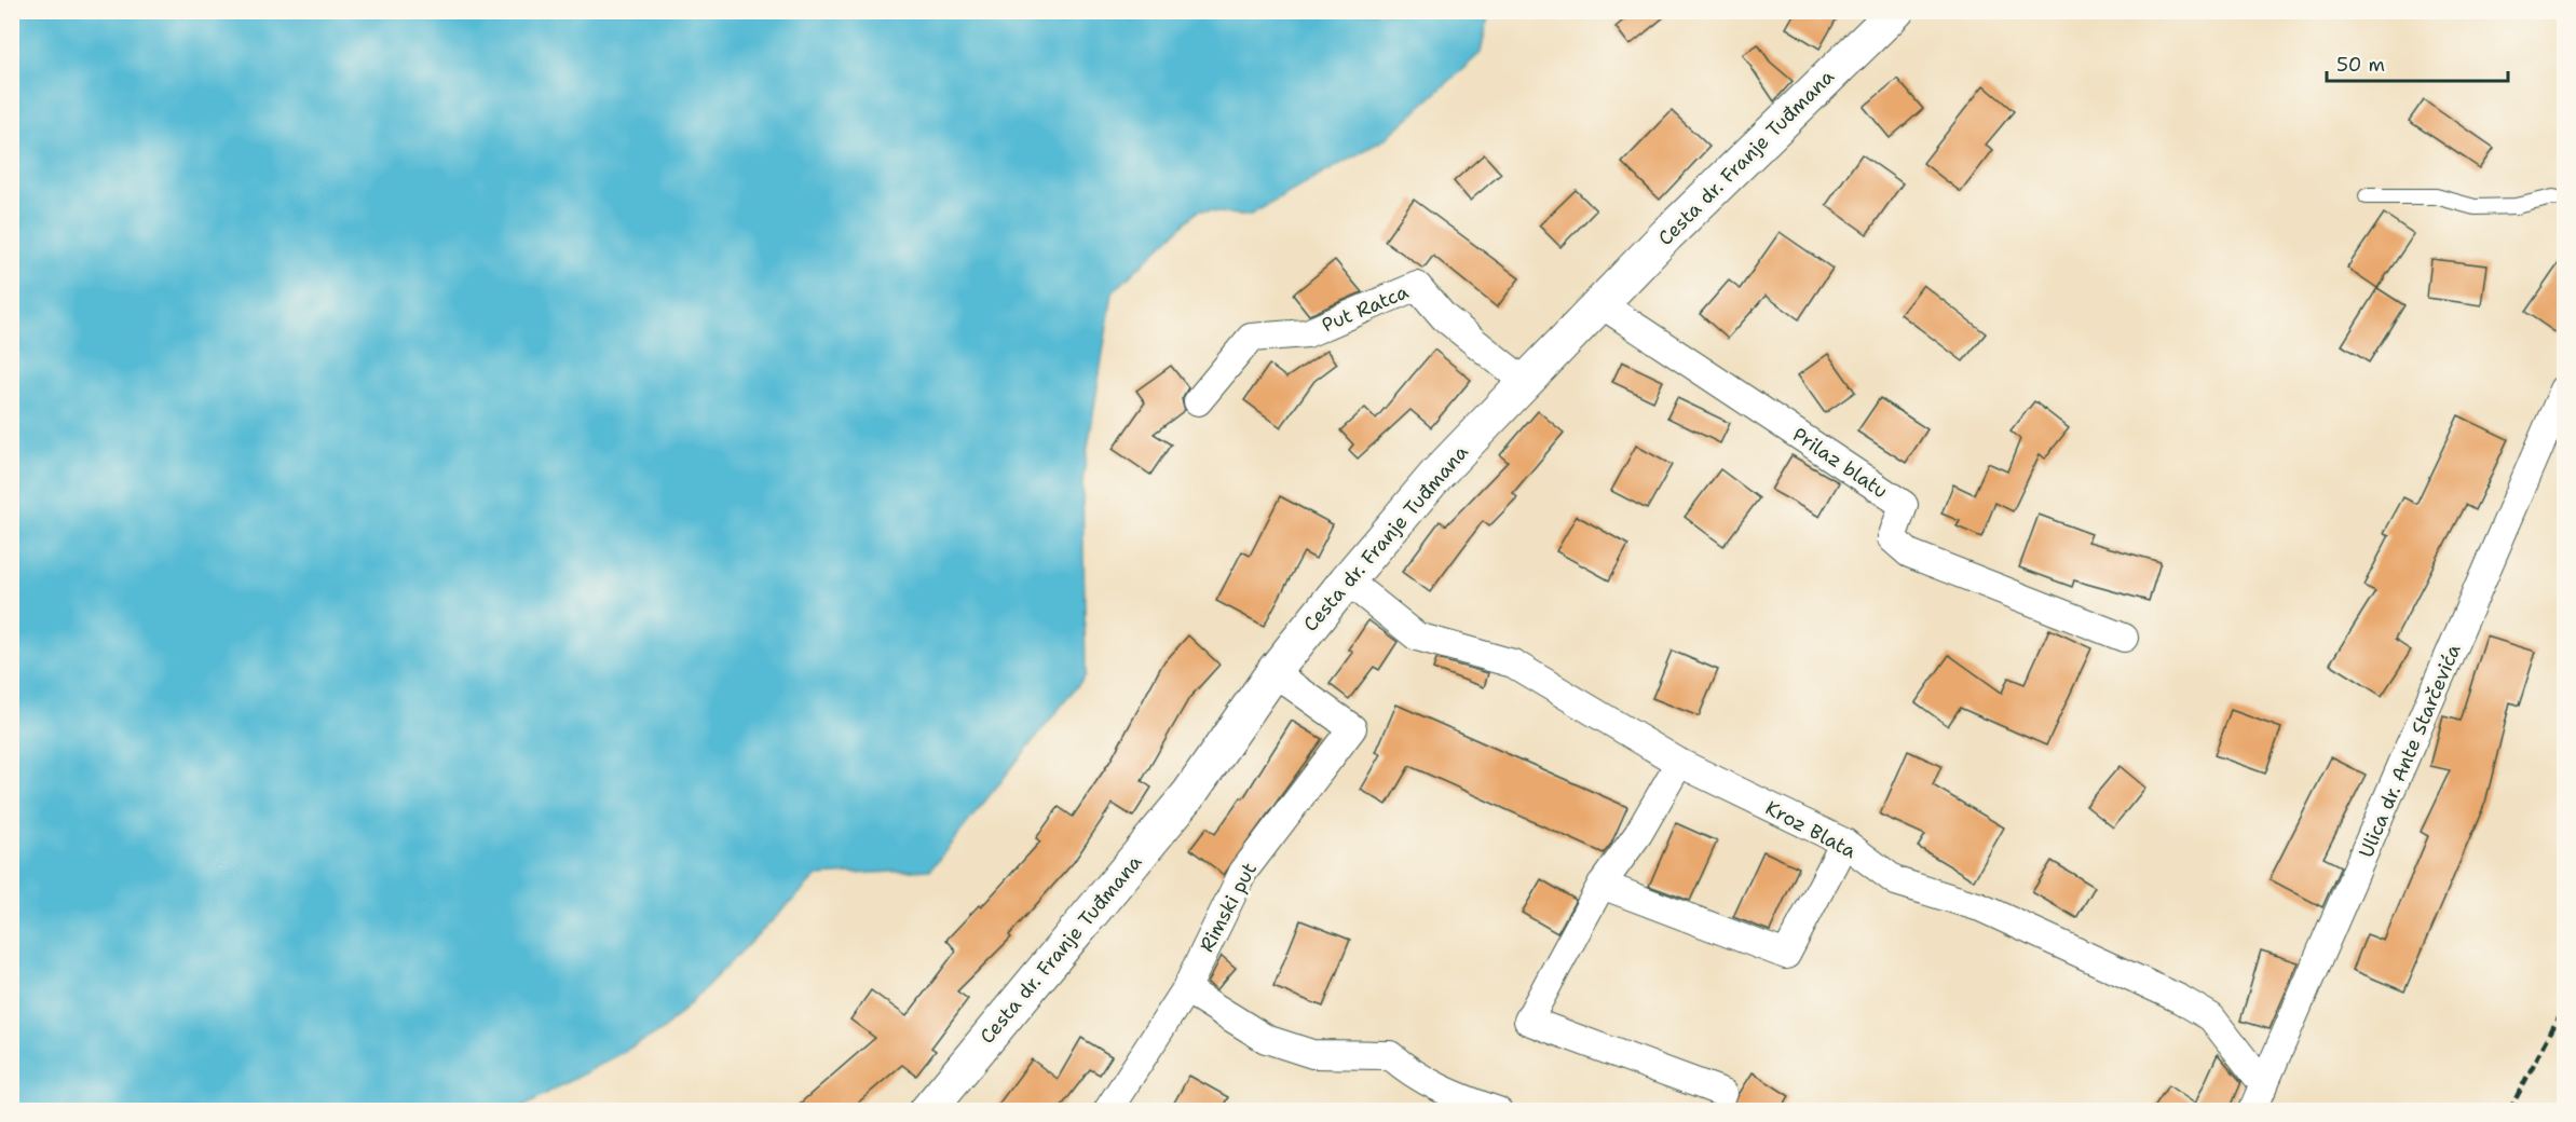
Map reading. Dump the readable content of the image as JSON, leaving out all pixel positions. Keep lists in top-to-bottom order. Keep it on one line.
{"streets":{"main road":["Cesta dr. Franje Tuđmana"],"street":["Put Ratca","Prilaz blatu","Ulica dr. Ante Starčevića","Kroz Blata","Rimski put"]},"crossings":[["Cesta dr. Franje Tuđmana","Put Ratca"],["Cesta dr. Franje Tuđmana","Prilaz blatu"],["Cesta dr. Franje Tuđmana","Kroz Blata"],["Cesta dr. Franje Tuđmana","Rimski put"],["Ulica dr. Ante Starčevića","Kroz Blata"]],"scale_bar":"50 m"}
